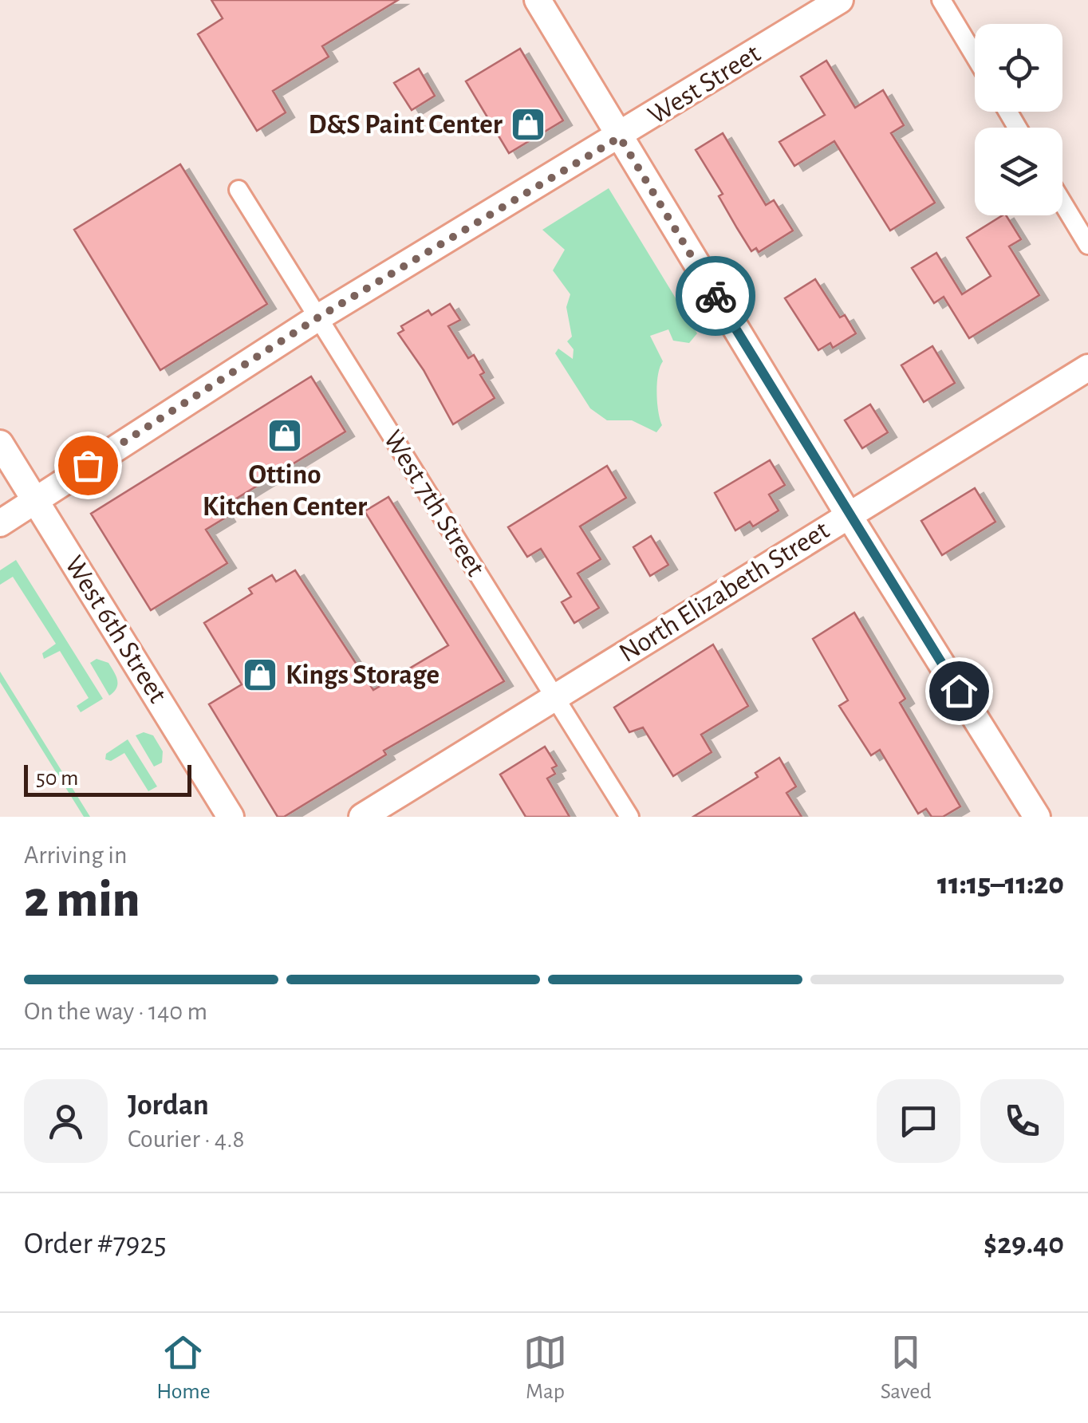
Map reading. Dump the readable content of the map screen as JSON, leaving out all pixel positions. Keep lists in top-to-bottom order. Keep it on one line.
{"streets":{"street":["West Street","West 7th Street","North Elizabeth Street","West 6th Street"]},"crossings":[["West Street","West 7th Street"],["West Street","West 6th Street"],["West 7th Street","North Elizabeth Street"]],"places":{"shop":["D&S Paint Center","Ottino Kitchen Center","Kings Storage"]},"scale_bar":"50 m","page":{"scale":"50 m","heading":["2 min","Arriving in","11:15–11:20"],"panel":["Jordan","Courier · 4.8","Order #7925","$29.40"],"bar":"On the way · 140 m","tabs":["Home","Map","Saved"]}}
